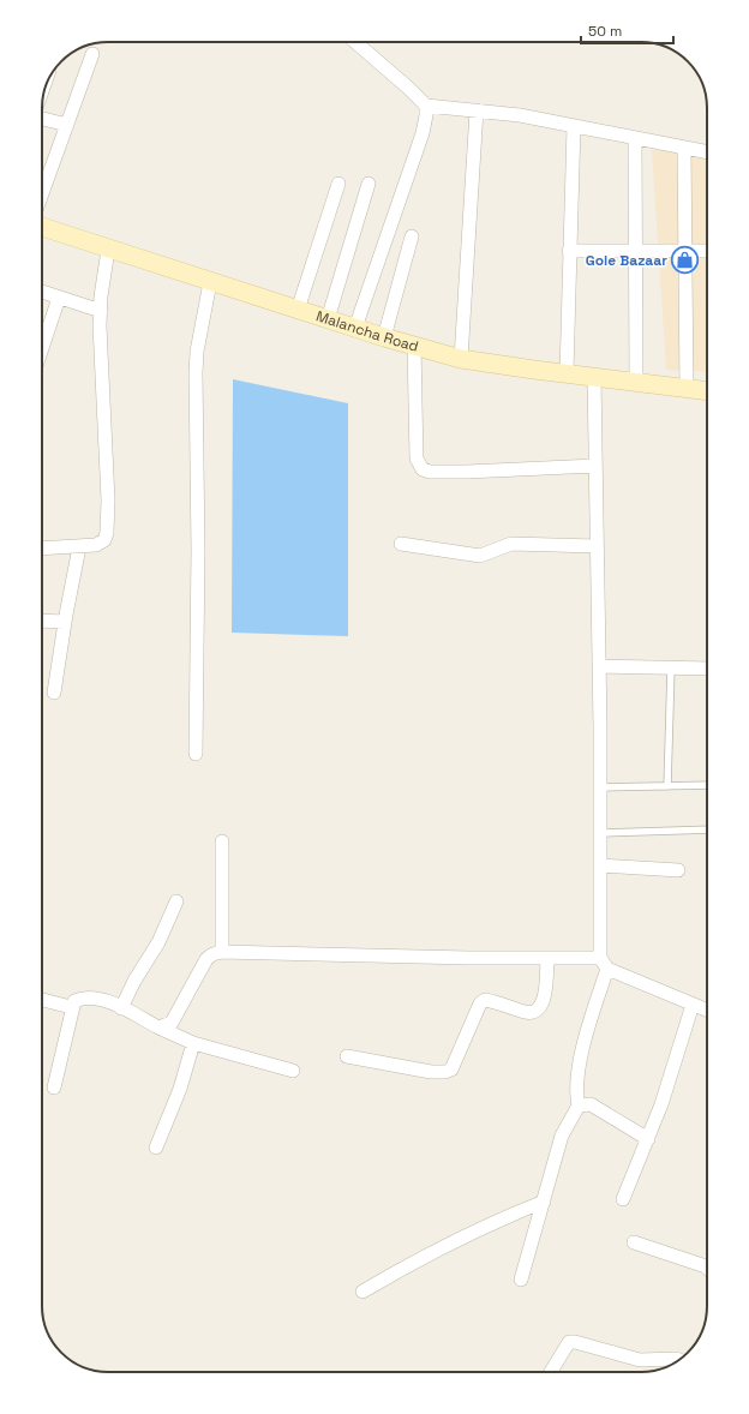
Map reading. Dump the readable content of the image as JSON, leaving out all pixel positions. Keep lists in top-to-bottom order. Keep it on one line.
{"streets":{"main road":["Malancha Road"]},"places":{"shop":["Gole Bazaar"]},"scale_bar":"50 m"}
